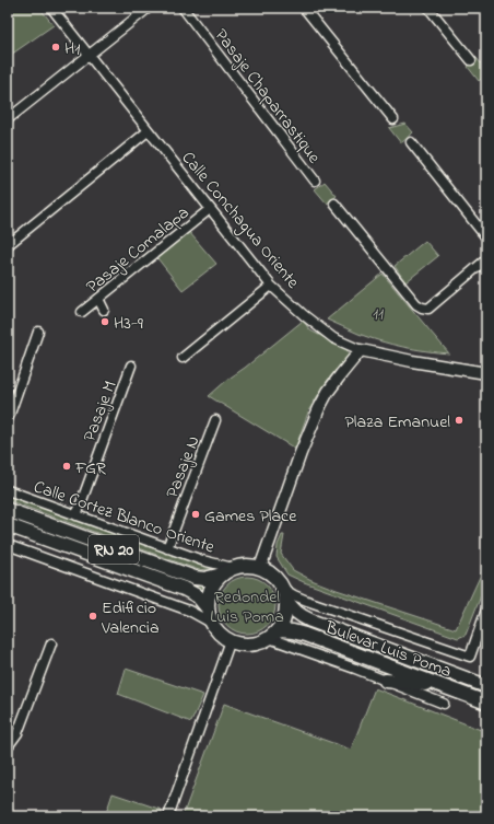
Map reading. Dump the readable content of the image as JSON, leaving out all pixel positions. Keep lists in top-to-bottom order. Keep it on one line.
{"streets":{"highway":["RN 20","Bulevar Luis Poma"],"main road":["Calle Conchagua Oriente"],"street":["Pasaje Chaparrastique","Pasaje Comalapa","Pasaje M","Pasaje N","Calle Cortez Blanco Oriente"]},"crossings":[["Calle Conchagua Oriente","Pasaje Comalapa"],["Pasaje M","Calle Cortez Blanco Oriente"],["Pasaje N","Calle Cortez Blanco Oriente"],["Calle Cortez Blanco Oriente","RN 20"],["Calle Cortez Blanco Oriente","Bulevar Luis Poma"],["RN 20","Bulevar Luis Poma"]],"parks":["11","Redondel Luis Poma"],"places":["H1","H3-9","Plaza Emanuel","FGR","Games Place","Edificio Valencia"]}
